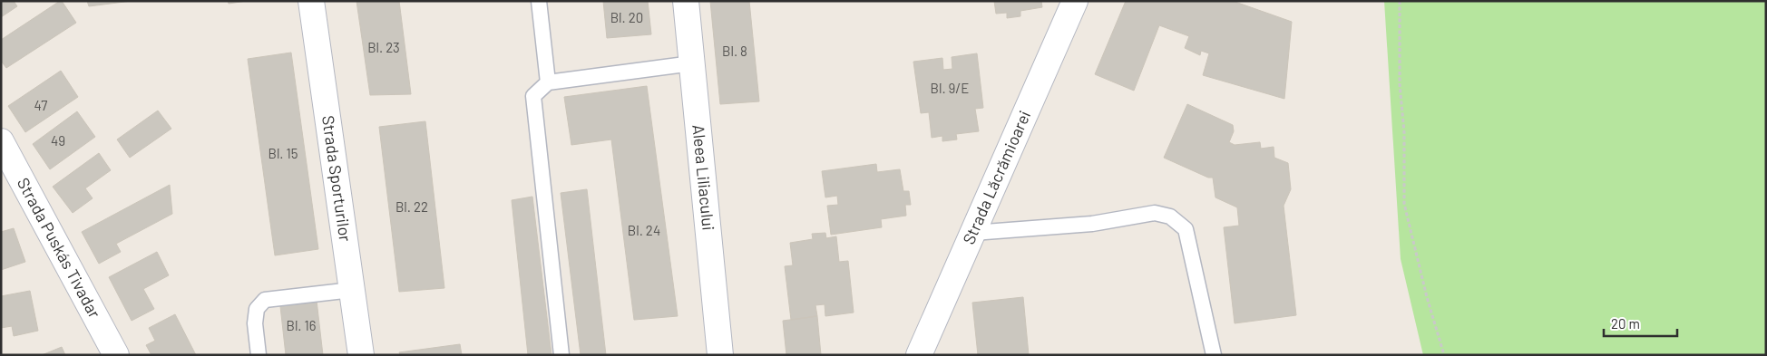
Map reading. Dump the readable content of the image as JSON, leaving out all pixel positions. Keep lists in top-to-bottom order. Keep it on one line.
{"streets":{"street":["Strada Sporturilor","Aleea Liliacului","Strada Lăcrămioarei","Strada Puskás Tivadar"]},"house_numbers":["Bl. 20","Bl. 23","Bl. 8","Bl. 9/E","47","49","Bl. 15","Bl. 22","Bl. 24","Bl. 16"],"scale_bar":"20 m"}
